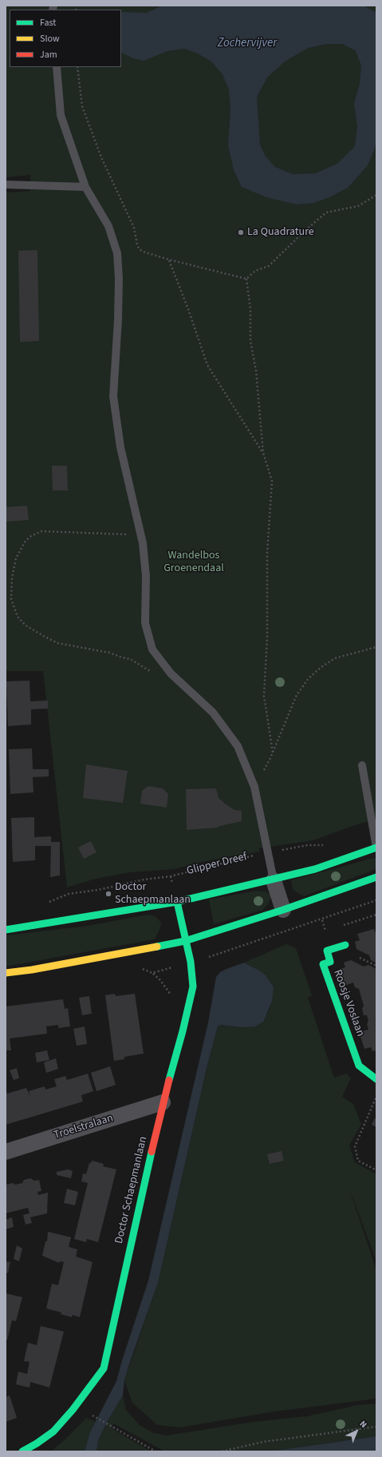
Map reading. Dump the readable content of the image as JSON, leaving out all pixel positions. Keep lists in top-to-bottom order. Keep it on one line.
{"streets":{"street":["Roosje Voslaan","Troelstralaan","Doctor Schaepmanlaan"],"path":["Glipper Dreef"]},"crossings":[["Troelstralaan","Doctor Schaepmanlaan"]],"water":["Zochervijver"],"parks":["Wandelbos Groenendaal"],"places":["La Quadrature","Doctor Schaepmanlaan"],"legend":["Fast","Slow","Jam"],"north":"top right"}
